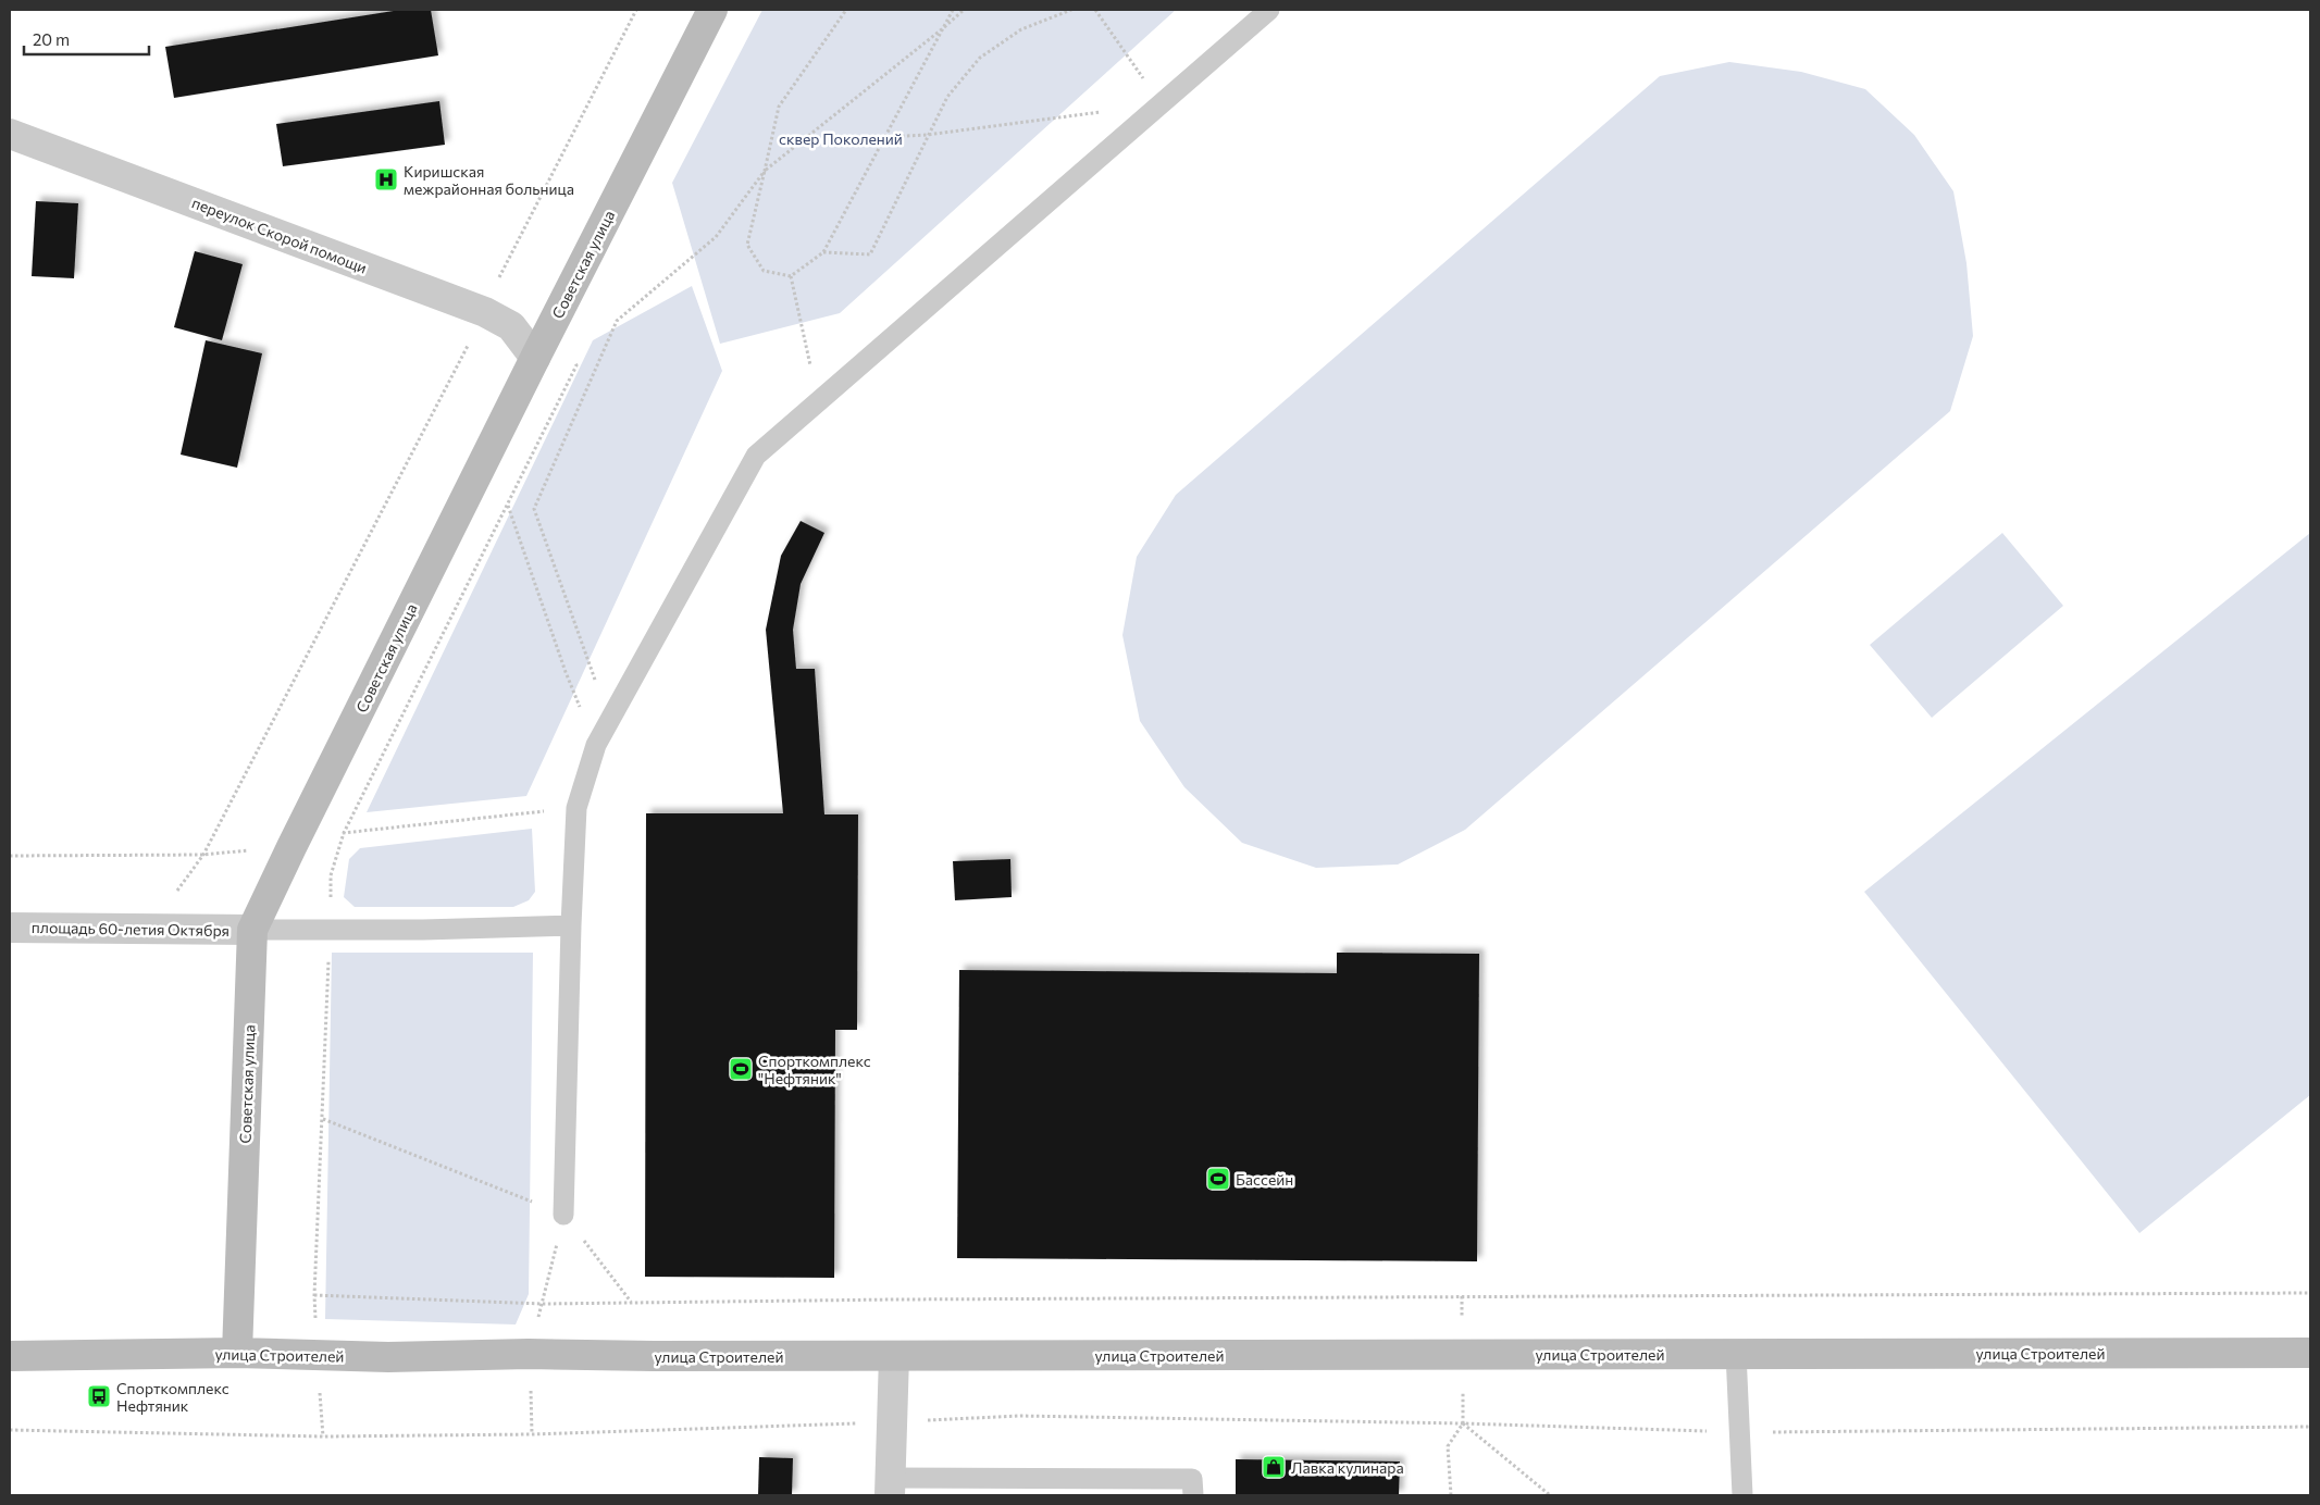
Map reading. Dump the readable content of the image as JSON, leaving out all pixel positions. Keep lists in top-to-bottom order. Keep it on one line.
{"streets":{"street":["переулок Скорой помощи","Советская улица","площадь 60-летия Октября","улица Строителей"]},"crossings":[["переулок Скорой помощи","Советская улица"],["Советская улица","площадь 60-летия Октября"],["Советская улица","улица Строителей"]],"parks":["сквер Поколений"],"places":{"hospital":["Киришская межрайонная больница"],"sports":["Спорткомплекс \"Нефтяник\"","Бассейн"],"bus stop":["Спорткомплекс Нефтяник"],"shop":["Лавка кулинара"]},"scale_bar":"20 m"}
